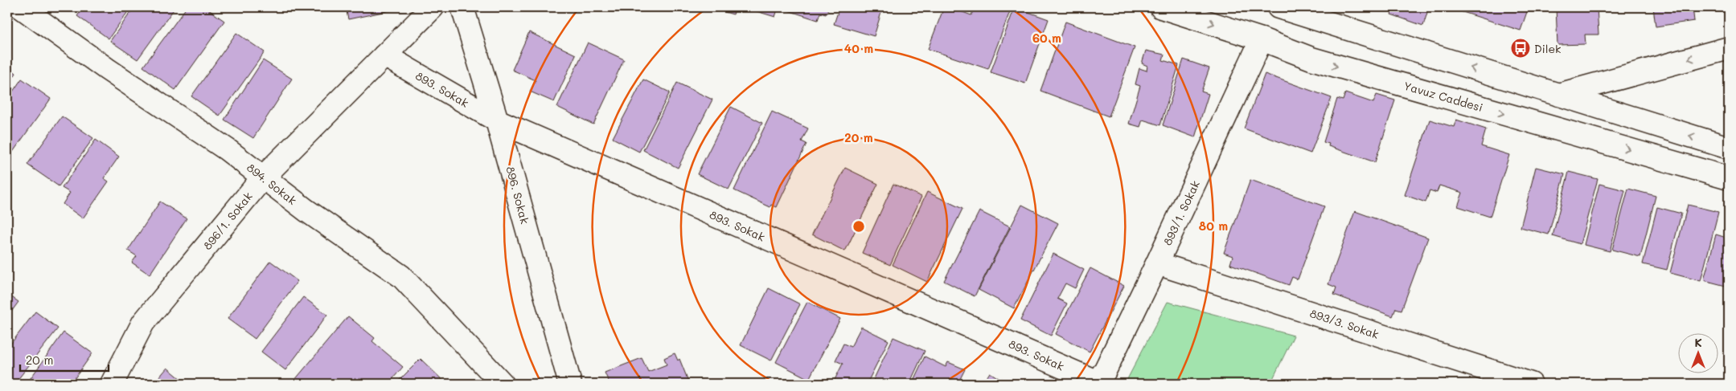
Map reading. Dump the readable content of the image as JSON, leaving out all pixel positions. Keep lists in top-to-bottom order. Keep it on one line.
{"streets":{"street":["893. Sokak","Yavuz Caddesi","894. Sokak","896. Sokak","893/1. Sokak","896/1. Sokak","893/3. Sokak"]},"crossings":[["893. Sokak","896. Sokak"],["893. Sokak","893/1. Sokak"],["893. Sokak","896/1. Sokak"],["Yavuz Caddesi","893/1. Sokak"],["894. Sokak","896/1. Sokak"],["893/1. Sokak","893/3. Sokak"]],"places":{"bus stop":["Dilek"]},"scale_bar":"20 m","north":"top","rings":["60 m","40 m","20 m","80 m"]}
